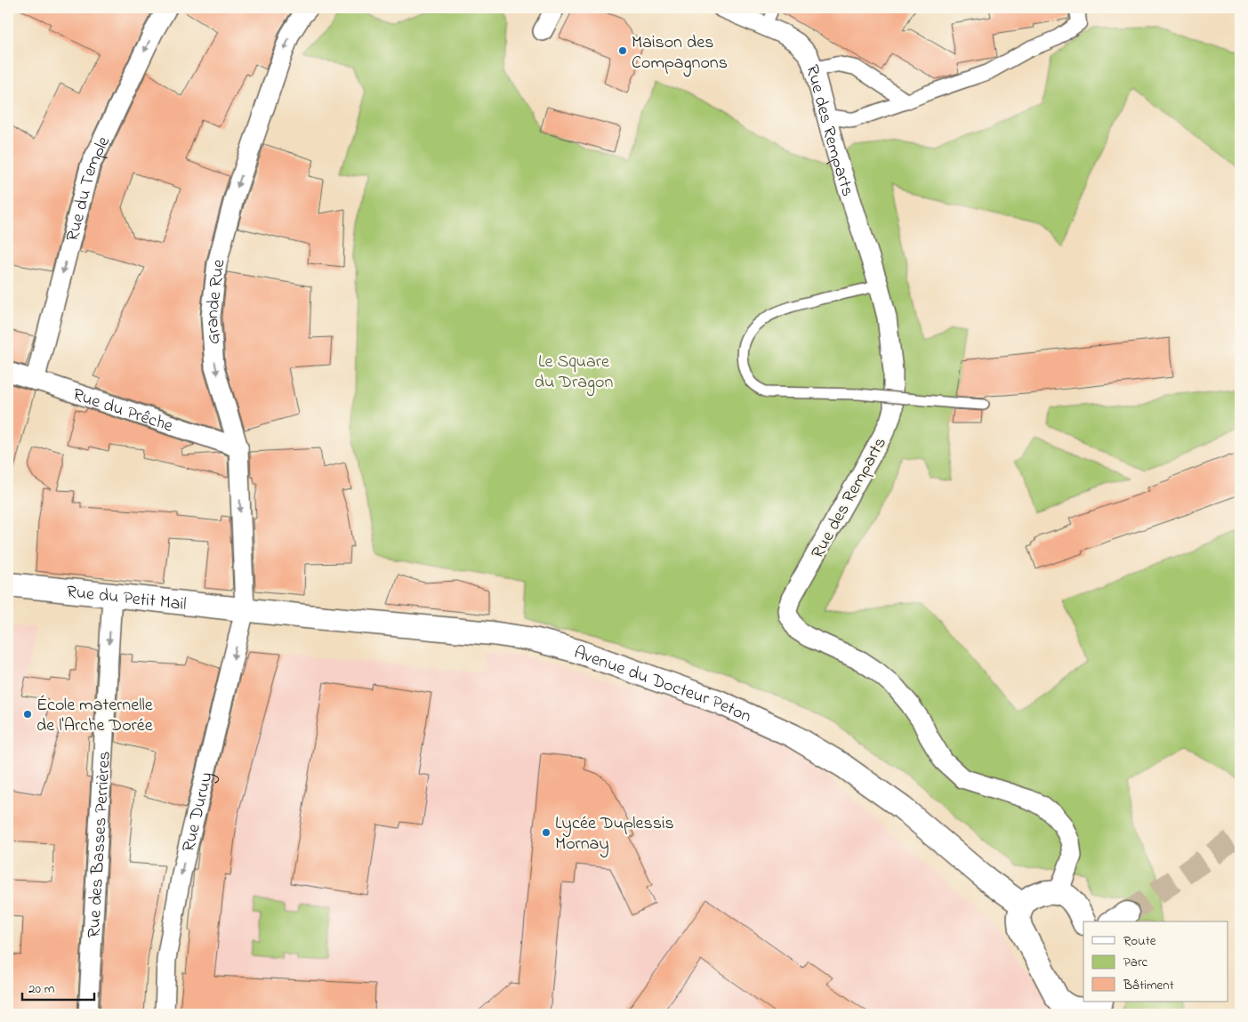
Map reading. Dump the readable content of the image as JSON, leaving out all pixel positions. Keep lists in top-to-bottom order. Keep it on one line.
{"streets":{"street":["Rue des Remparts","Rue du Temple","Grande Rue","Rue du Prêche","Rue du Petit Mail","Avenue du Docteur Peton","Rue Duruy","Rue des Basses Perrières"]},"crossings":[["Rue du Temple","Rue du Prêche"],["Grande Rue","Rue du Prêche"],["Grande Rue","Rue du Petit Mail"],["Grande Rue","Avenue du Docteur Peton"],["Grande Rue","Rue Duruy"],["Rue du Petit Mail","Avenue du Docteur Peton"],["Rue du Petit Mail","Rue Duruy"],["Rue du Petit Mail","Rue des Basses Perrières"],["Avenue du Docteur Peton","Rue Duruy"]],"one_way":["Rue du Temple","Grande Rue","Rue Duruy","Rue des Basses Perrières"],"parks":["Le Square du Dragon"],"places":["Maison des Compagnons","École maternelle de l'Arche Dorée","Lycée Duplessis Mornay"],"legend":["Route","Parc","Bâtiment"],"scale_bar":"20 m"}
